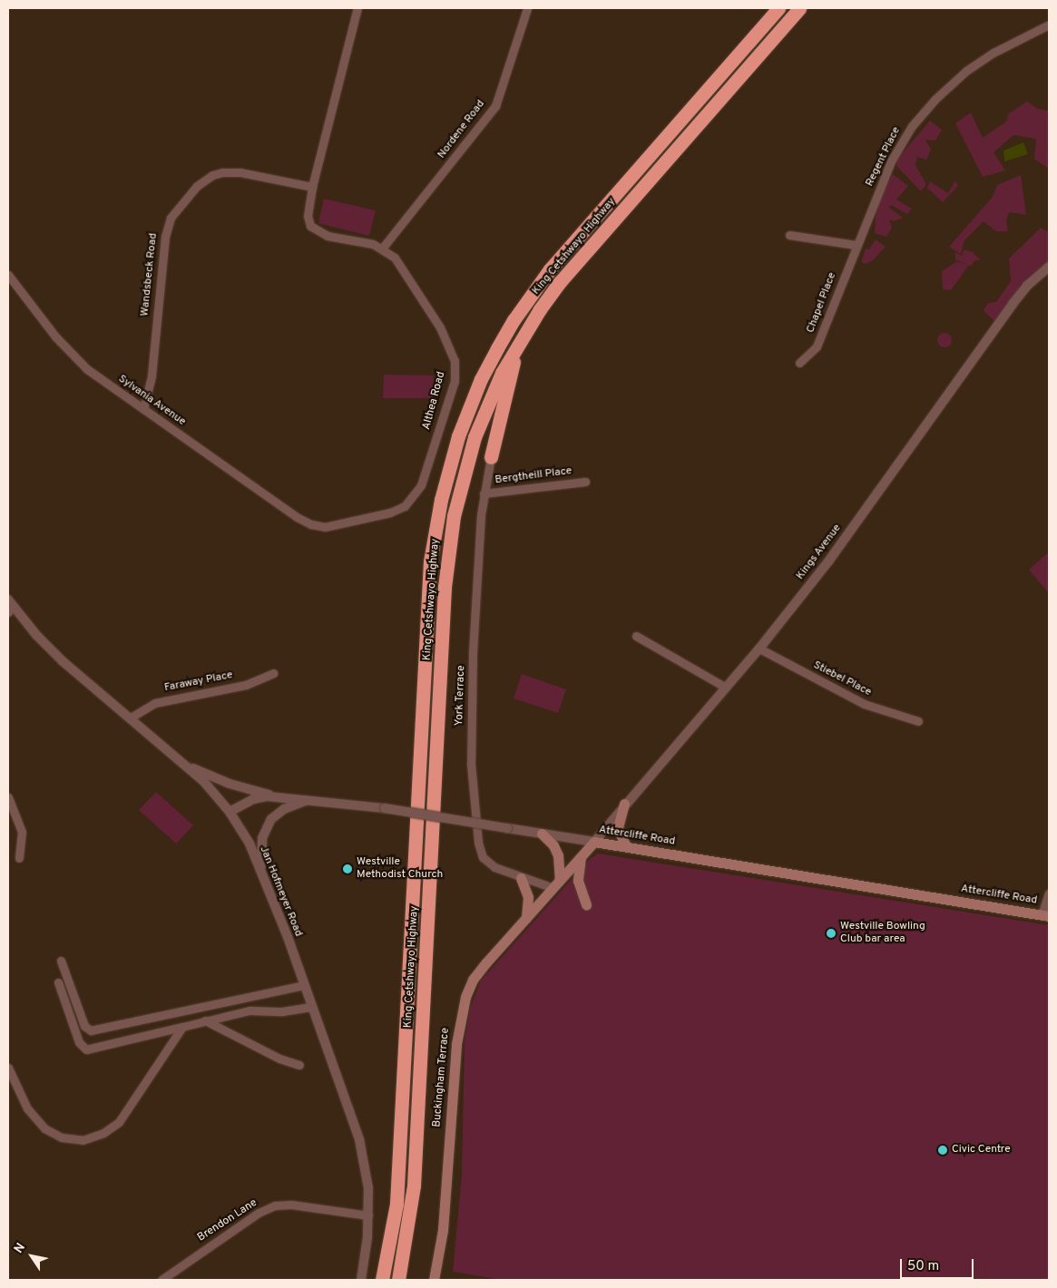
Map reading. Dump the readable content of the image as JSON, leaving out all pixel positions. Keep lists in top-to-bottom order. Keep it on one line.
{"streets":{"highway":["King Cetshwayo Highway"],"main road":["Attercliffe Road","Buckingham Terrace"],"street":["Nordene Road","Regent Place","Wandsbeck Road","Chapel Place","Sylvania Avenue","Althea Road","Bergtheill Place","Kings Avenue","Stiebel Place","Faraway Place","York Terrace","Jan Hofmeyer Road","Brendon Lane"]},"crossings":[["Nordene Road","Althea Road"],["Regent Place","Chapel Place"],["Wandsbeck Road","Sylvania Avenue"],["Wandsbeck Road","Althea Road"],["Sylvania Avenue","Althea Road"],["Bergtheill Place","York Terrace"],["Kings Avenue","Stiebel Place"],["Kings Avenue","Attercliffe Road"],["Kings Avenue","Buckingham Terrace"],["Faraway Place","Jan Hofmeyer Road"],["York Terrace","Buckingham Terrace"],["Attercliffe Road","Jan Hofmeyer Road"],["Attercliffe Road","Buckingham Terrace"],["Jan Hofmeyer Road","Brendon Lane"]],"places":["Westville Methodist Church","Westville Bowling Club bar area","Civic Centre"],"scale_bar":"50 m","north":"top left"}
